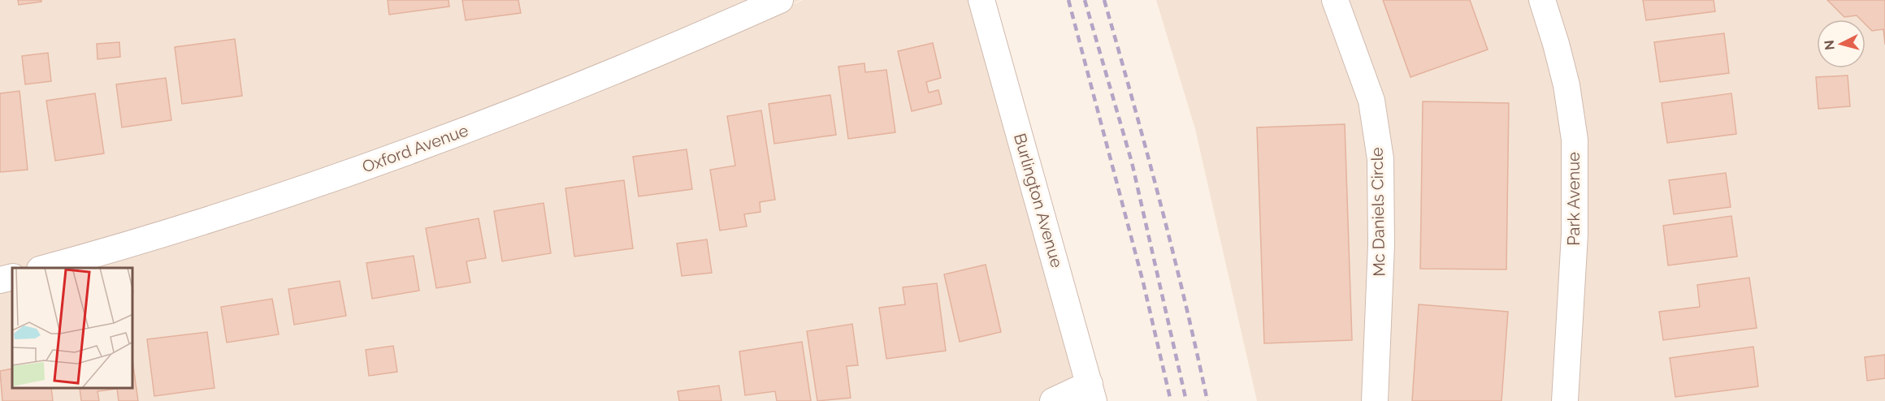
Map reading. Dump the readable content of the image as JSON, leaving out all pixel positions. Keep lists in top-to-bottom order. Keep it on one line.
{"streets":{"street":["Oxford Avenue","Park Avenue","Burlington Avenue","Mc Daniels Circle"]},"north":"left"}
